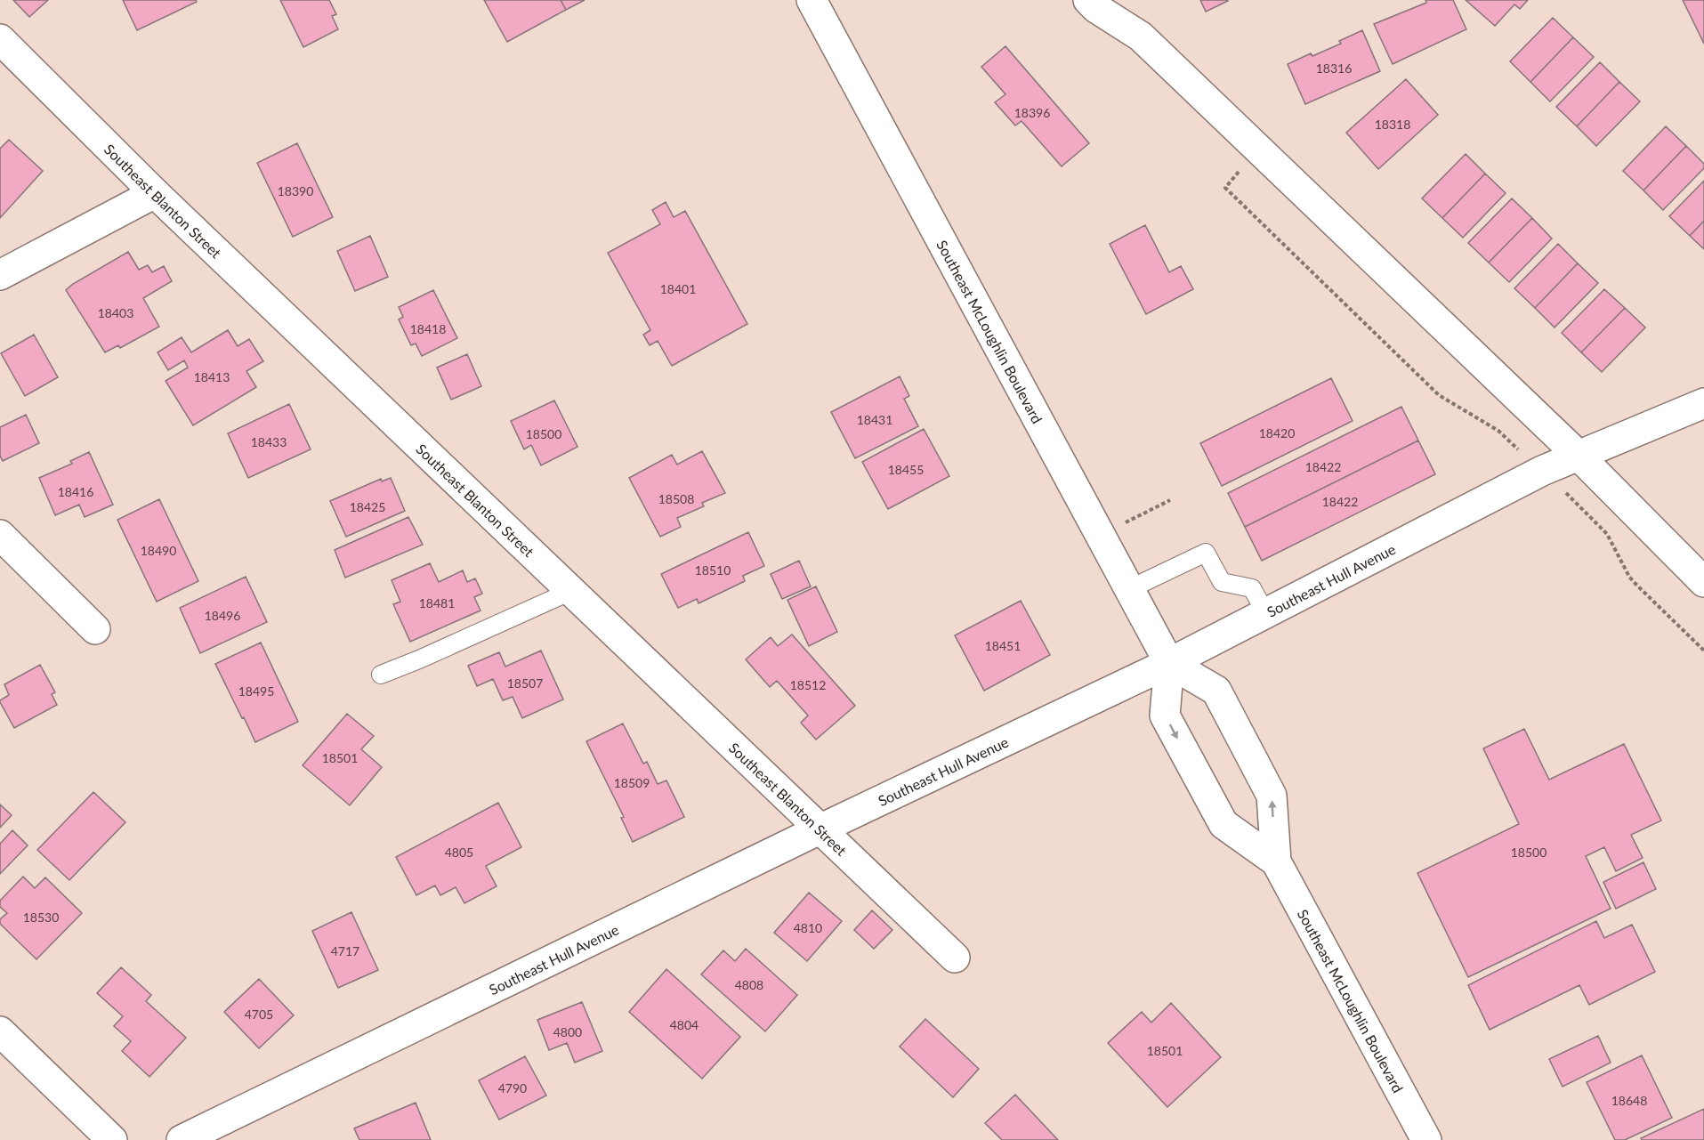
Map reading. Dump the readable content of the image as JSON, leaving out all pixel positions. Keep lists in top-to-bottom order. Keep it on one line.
{"streets":{"street":["Southeast Blanton Street","Southeast McLoughlin Boulevard","Southeast Hull Avenue"]},"crossings":[["Southeast Blanton Street","Southeast Hull Avenue"],["Southeast McLoughlin Boulevard","Southeast Hull Avenue"]],"house_numbers":["18316","18396","18318","18390","18401","18403","18418","18413","18431","18420","18500","18433","18422","18455","18416","18508","18422","18425","18490","18510","18481","18496","18451","18507","18512","18495","18501","18509","4805","18500","18530","4810","4717","4808","4705","4804","4800","18501","4790","18648"]}
